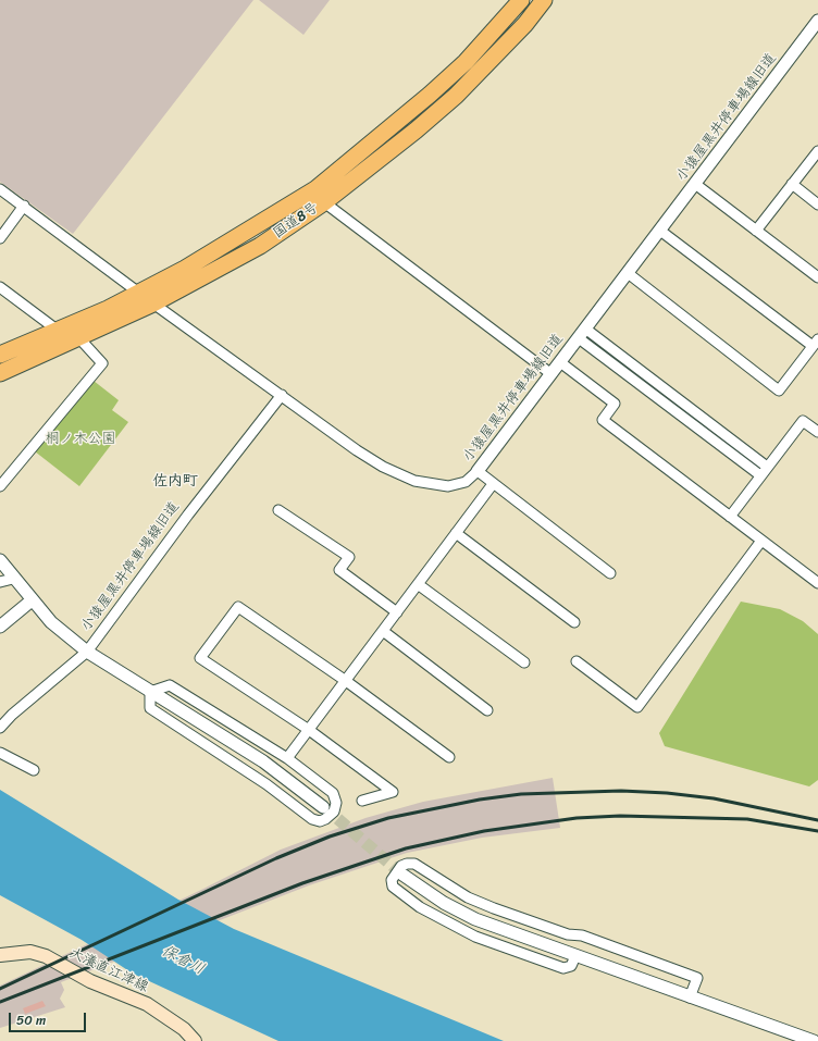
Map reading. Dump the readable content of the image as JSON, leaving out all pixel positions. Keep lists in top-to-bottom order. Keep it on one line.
{"streets":{"highway":["国道8号"],"main road":["大瀁直江津線"],"street":["小猿屋黒井停車場線旧道"]},"districts":["佐内町"],"water":["保倉川"],"parks":["桐ノ木公園"],"scale_bar":"50 m"}
